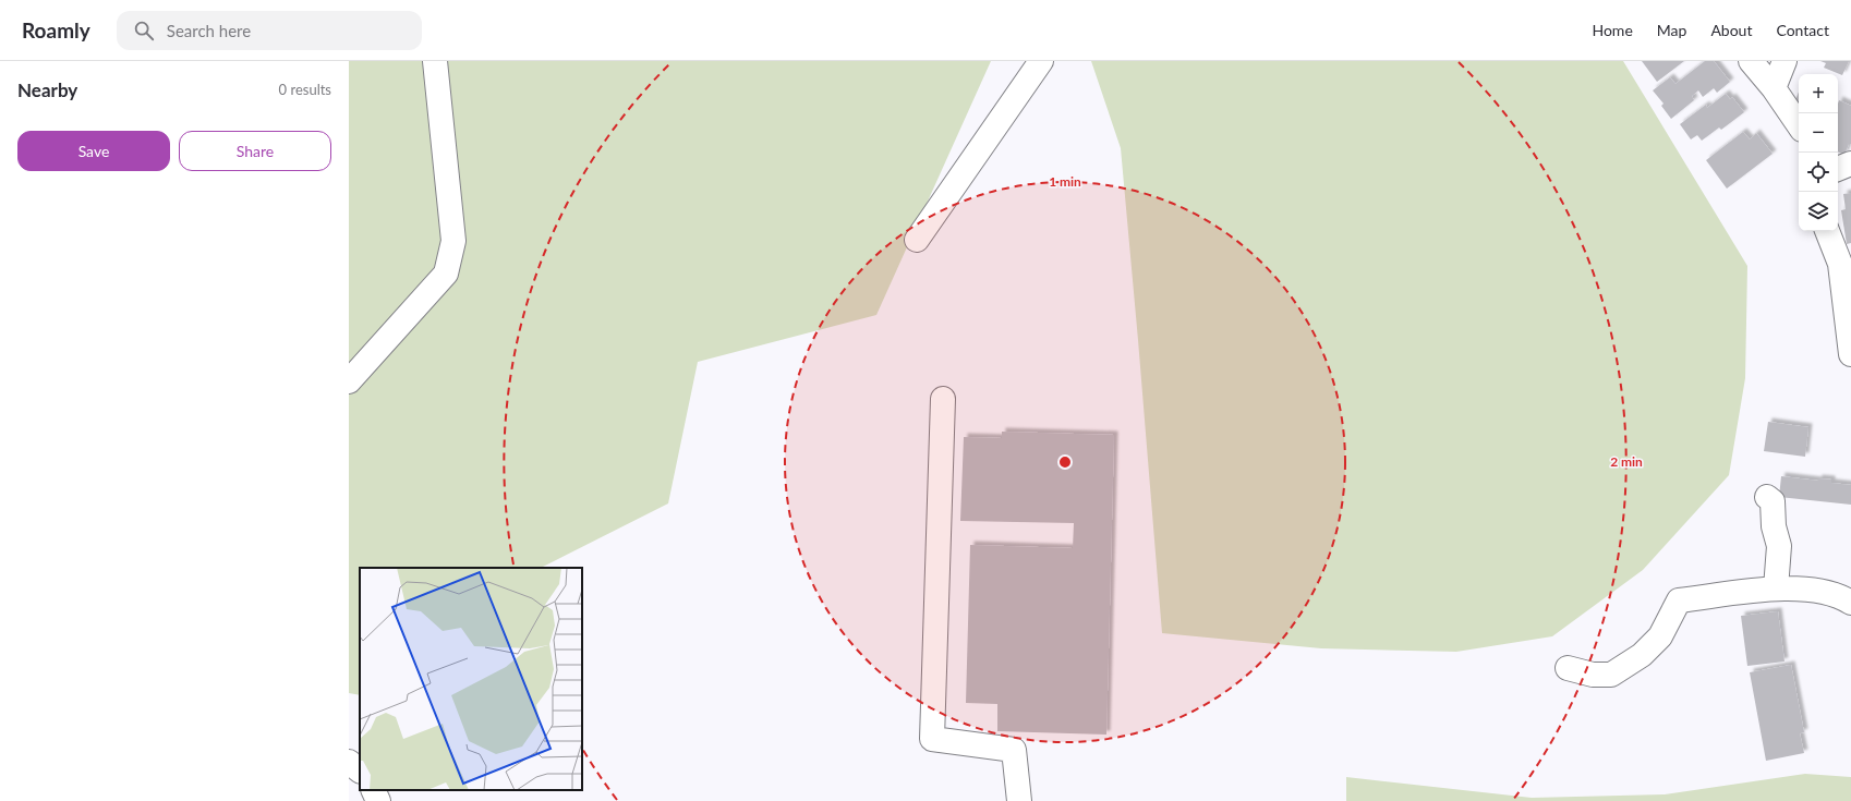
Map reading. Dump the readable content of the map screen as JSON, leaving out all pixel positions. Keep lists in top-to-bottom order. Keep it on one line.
{"page":{"header":"Roamly","search":"Search here","nav":["Home","Map","About","Contact"],"heading":["Nearby","0 results"],"map_buttons":["+","−"],"buttons":["Save","Share"]},"rings":["1 min","2 min"]}
